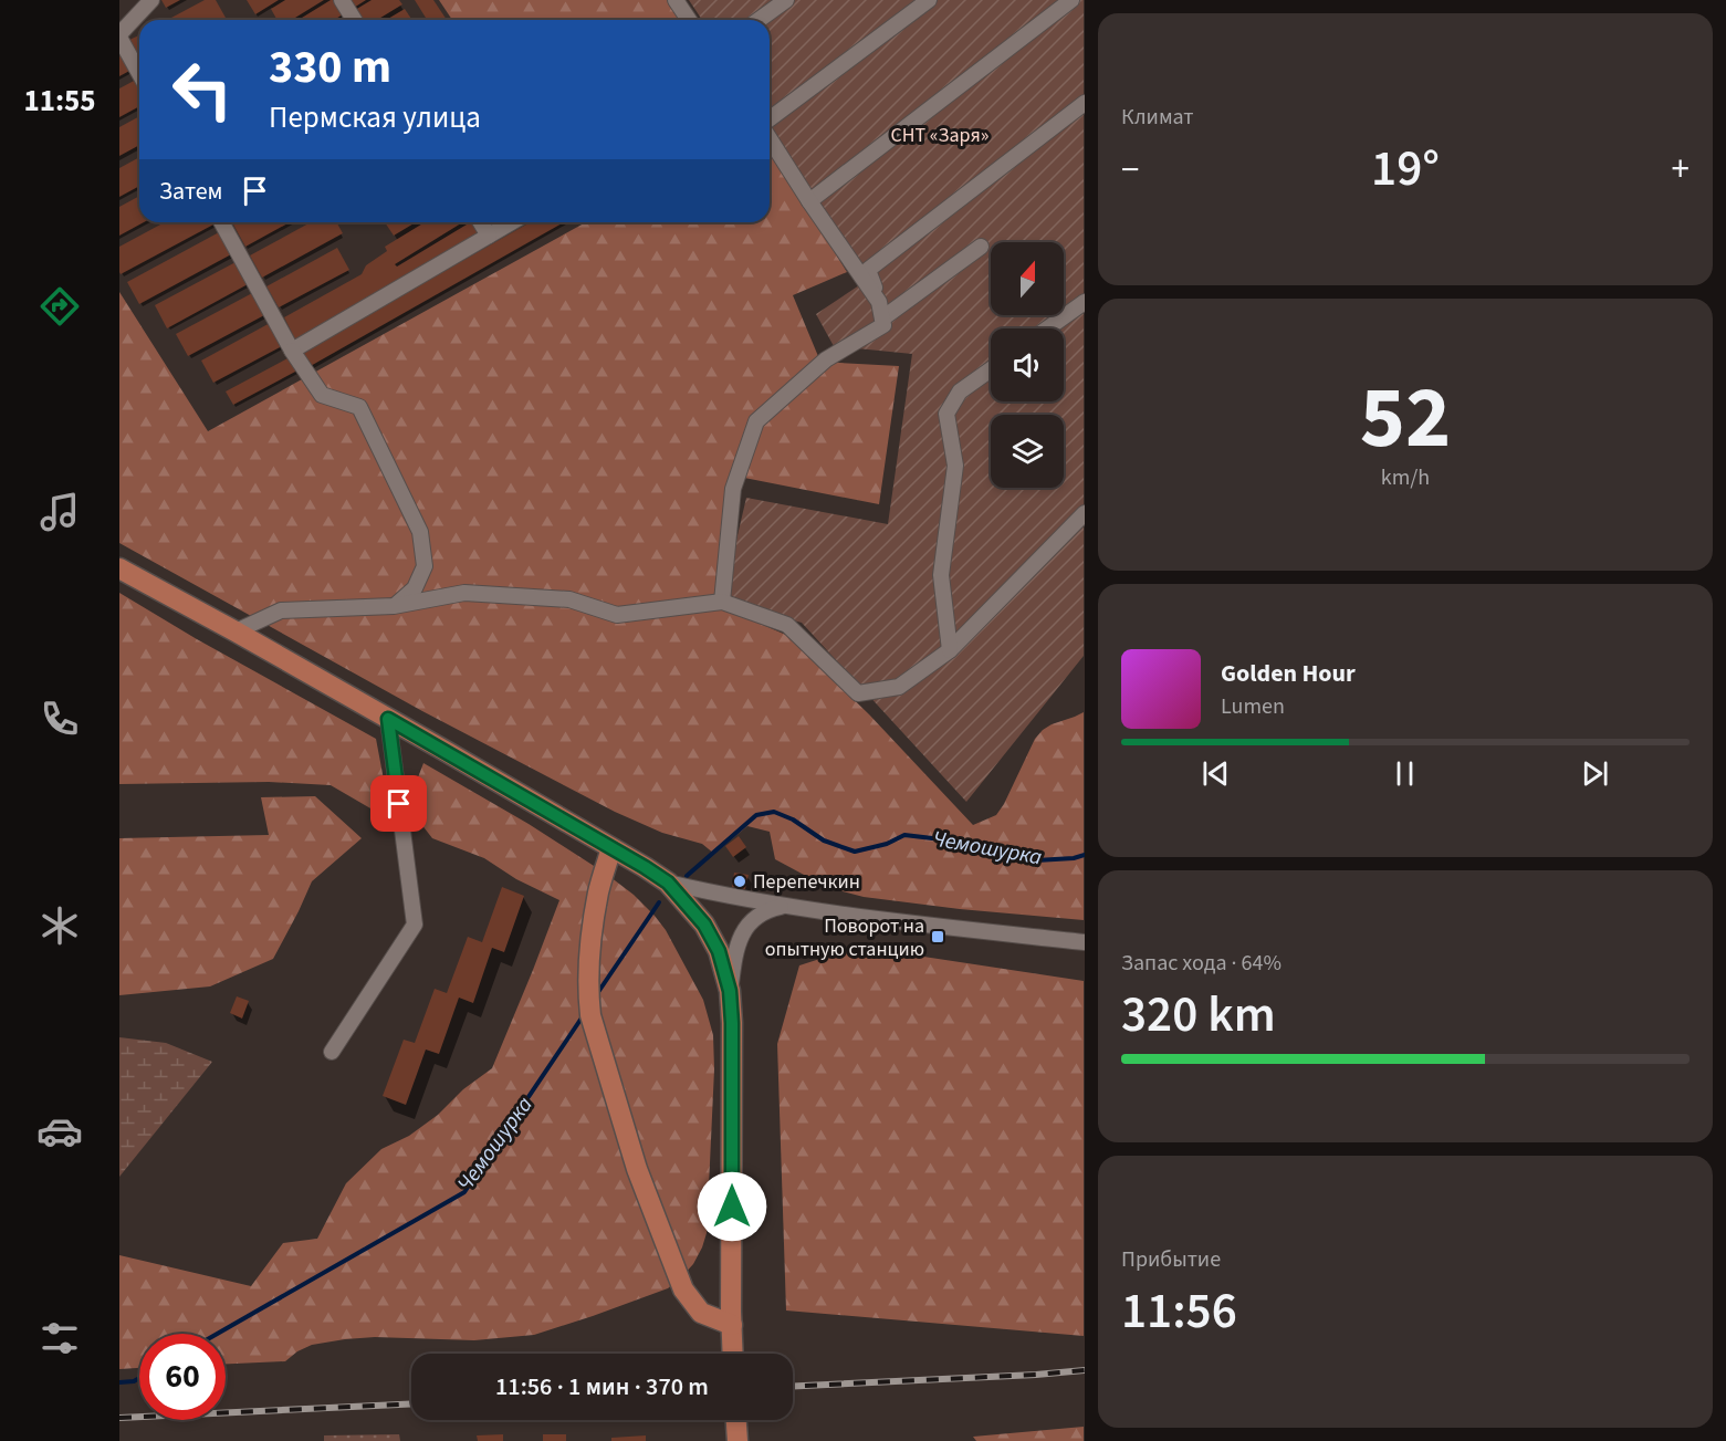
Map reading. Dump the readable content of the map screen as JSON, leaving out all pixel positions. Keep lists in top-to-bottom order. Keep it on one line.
{"water":["Чемошурка"],"parks":["СНТ «Заря»"],"places":{"other":["Перепечкин"],"transit":["Поворот на опытную станцию"]},"north":"top","page":{"tabs":"11:55","tile":["Климат",["52","km/h"],["Запас хода · 64%","320 km"],["Прибытие","11:56"]],"turn":["330 m","Пермская улица"],"heat":["−","19°","+"],"then":"Затем","song":["Golden Hour","Lumen"],"limit":"60","trip":"11:56 · 1 мин · 370 m"}}
